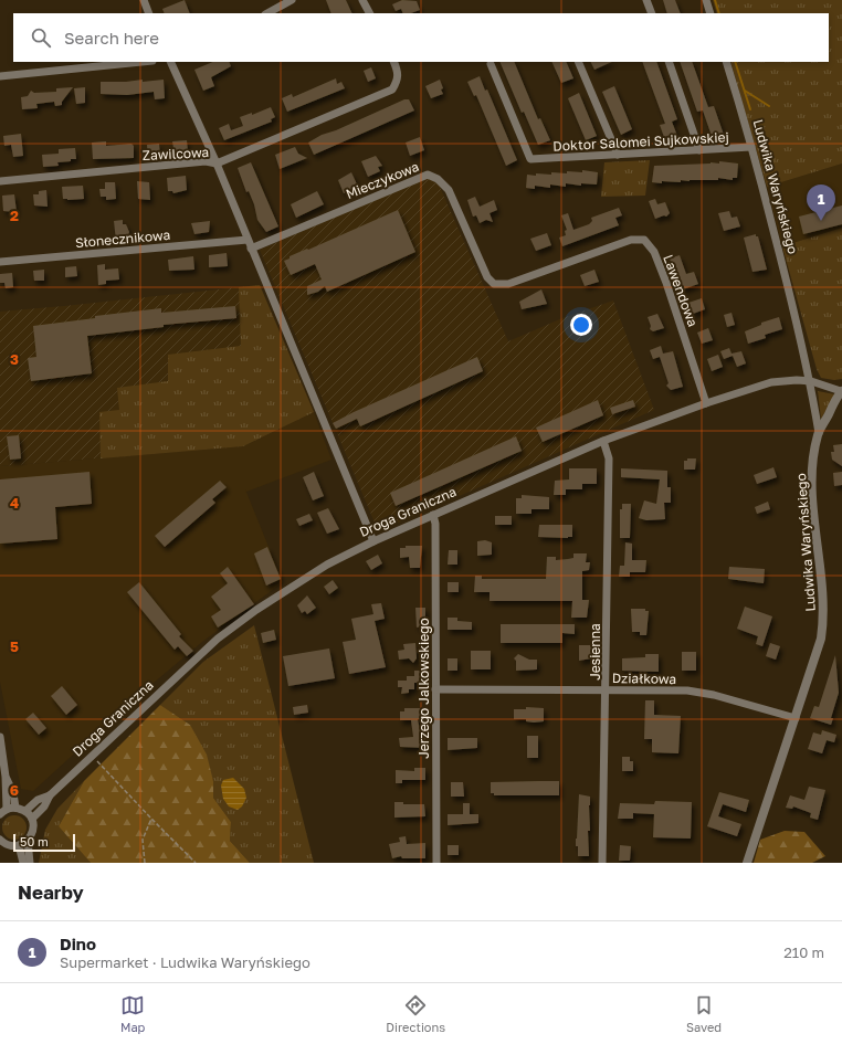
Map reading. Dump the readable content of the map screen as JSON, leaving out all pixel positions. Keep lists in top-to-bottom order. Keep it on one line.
{"streets":{"street":["Doktor Salomei Sujkowskiej","Zawilcowa","Mieczykowa","Ludwika Waryńskiego","Słonecznikowa","Lawendowa","Droga Graniczna","Jesienna","Działkowa","Jerzego Jalkowskiego"]},"crossings":[["Doktor Salomei Sujkowskiej","Ludwika Waryńskiego"],["Mieczykowa","Lawendowa"],["Ludwika Waryńskiego","Droga Graniczna"],["Ludwika Waryńskiego","Działkowa"],["Lawendowa","Droga Graniczna"],["Droga Graniczna","Jesienna"],["Droga Graniczna","Jerzego Jalkowskiego"],["Jesienna","Działkowa"],["Działkowa","Jerzego Jalkowskiego"]],"scale_bar":"50 m","page":{"search":"Search here","pins":"1","scale":"50 m","heading":"Nearby","list":[{"mark":"1","name":"Dino","note":"Supermarket · Ludwika Waryńskiego","value":"210 m"}],"nav":["Map","Directions","Saved"]},"grid":{"rows":["2","3","4","5","6"]}}
